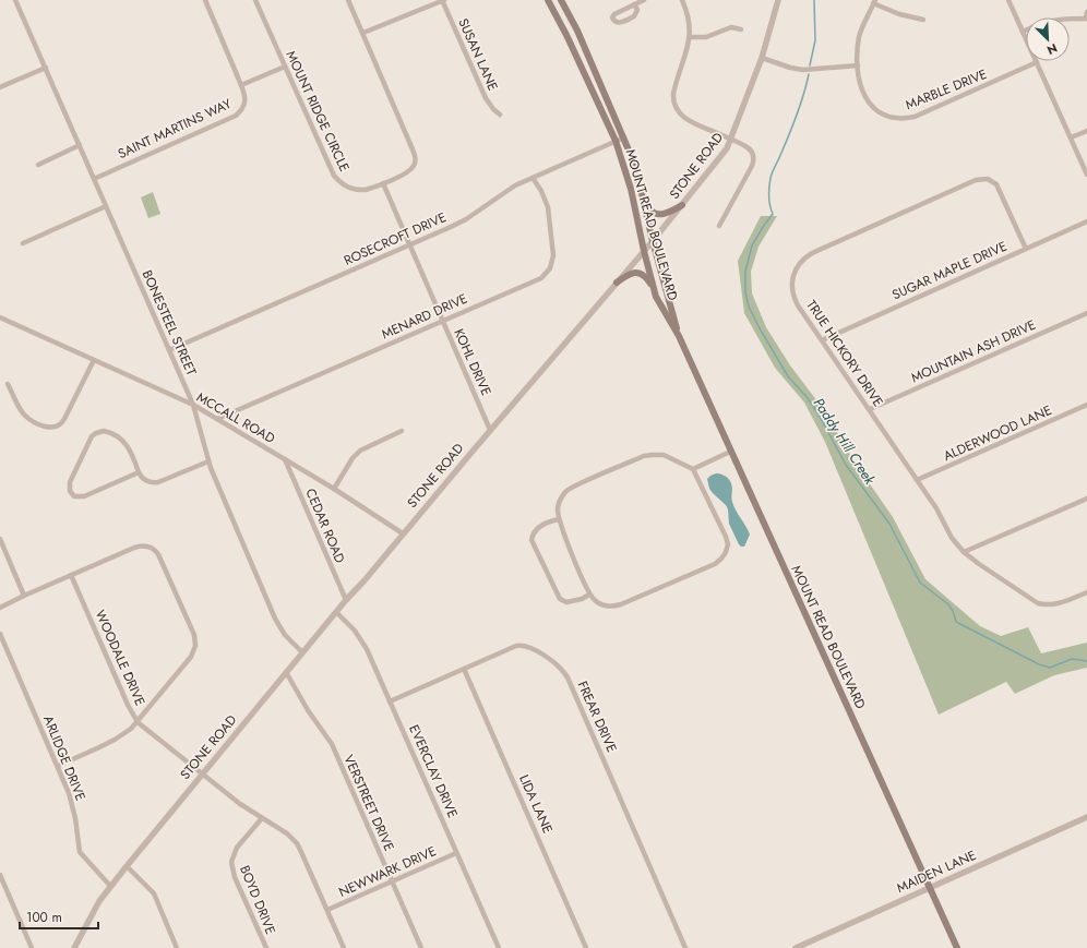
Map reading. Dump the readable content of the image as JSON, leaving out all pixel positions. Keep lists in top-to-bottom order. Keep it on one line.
{"streets":{"main road":["MOUNT READ BOULEVARD"],"street":["SUSAN LANE","MARBLE DRIVE","MOUNT RIDGE CIRCLE","SAINT MARTINS WAY","STONE ROAD","ROSECROFT DRIVE","SUGAR MAPLE DRIVE","MENARD DRIVE","BONESTEEL STREET","MOUNTAIN ASH DRIVE","TRUE HICKORY DRIVE","KOHL DRIVE","MCCALL ROAD","ALDERWOOD LANE","CEDAR ROAD","WOODALE DRIVE","FREAR DRIVE","ARLIDGE DRIVE","EVERCLAY DRIVE","VERSTREET DRIVE","LIDA LANE","NEWWARK DRIVE","MAIDEN LANE","BOYD DRIVE"]},"crossings":[["MOUNT RIDGE CIRCLE","SAINT MARTINS WAY"],["MOUNT RIDGE CIRCLE","KOHL DRIVE"],["SAINT MARTINS WAY","BONESTEEL STREET"],["STONE ROAD","MOUNT READ BOULEVARD"],["STONE ROAD","BONESTEEL STREET"],["STONE ROAD","KOHL DRIVE"],["STONE ROAD","MCCALL ROAD"],["STONE ROAD","CEDAR ROAD"],["STONE ROAD","WOODALE DRIVE"],["STONE ROAD","ARLIDGE DRIVE"],["STONE ROAD","EVERCLAY DRIVE"],["STONE ROAD","VERSTREET DRIVE"],["MOUNT READ BOULEVARD","ROSECROFT DRIVE"],["MOUNT READ BOULEVARD","MAIDEN LANE"],["ROSECROFT DRIVE","MENARD DRIVE"],["ROSECROFT DRIVE","BONESTEEL STREET"],["ROSECROFT DRIVE","KOHL DRIVE"],["SUGAR MAPLE DRIVE","TRUE HICKORY DRIVE"],["MENARD DRIVE","KOHL DRIVE"],["MENARD DRIVE","MCCALL ROAD"],["BONESTEEL STREET","MCCALL ROAD"],["MOUNTAIN ASH DRIVE","TRUE HICKORY DRIVE"],["TRUE HICKORY DRIVE","ALDERWOOD LANE"],["MCCALL ROAD","CEDAR ROAD"],["WOODALE DRIVE","NEWWARK DRIVE"],["WOODALE DRIVE","BOYD DRIVE"],["FREAR DRIVE","EVERCLAY DRIVE"],["FREAR DRIVE","LIDA LANE"],["EVERCLAY DRIVE","NEWWARK DRIVE"],["VERSTREET DRIVE","NEWWARK DRIVE"]],"water":["Paddy Hill Creek"],"scale_bar":"100 m","north":"bottom right"}
